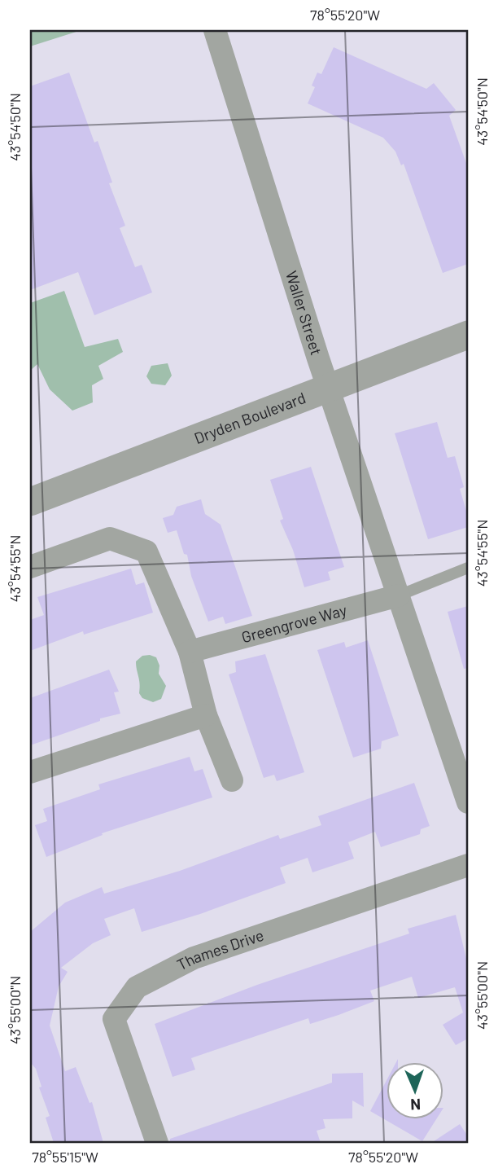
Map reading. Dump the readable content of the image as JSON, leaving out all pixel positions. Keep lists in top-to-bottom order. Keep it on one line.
{"streets":{"street":["Waller Street","Dryden Boulevard","Greengrove Way","Thames Drive"]},"crossings":[["Waller Street","Dryden Boulevard"],["Waller Street","Greengrove Way"]],"north":"bottom","coordinates":["78°55'20\"W","43°54'50\"N","43°54'55\"N","43°55'00\"N","78°55'15\"W"]}
